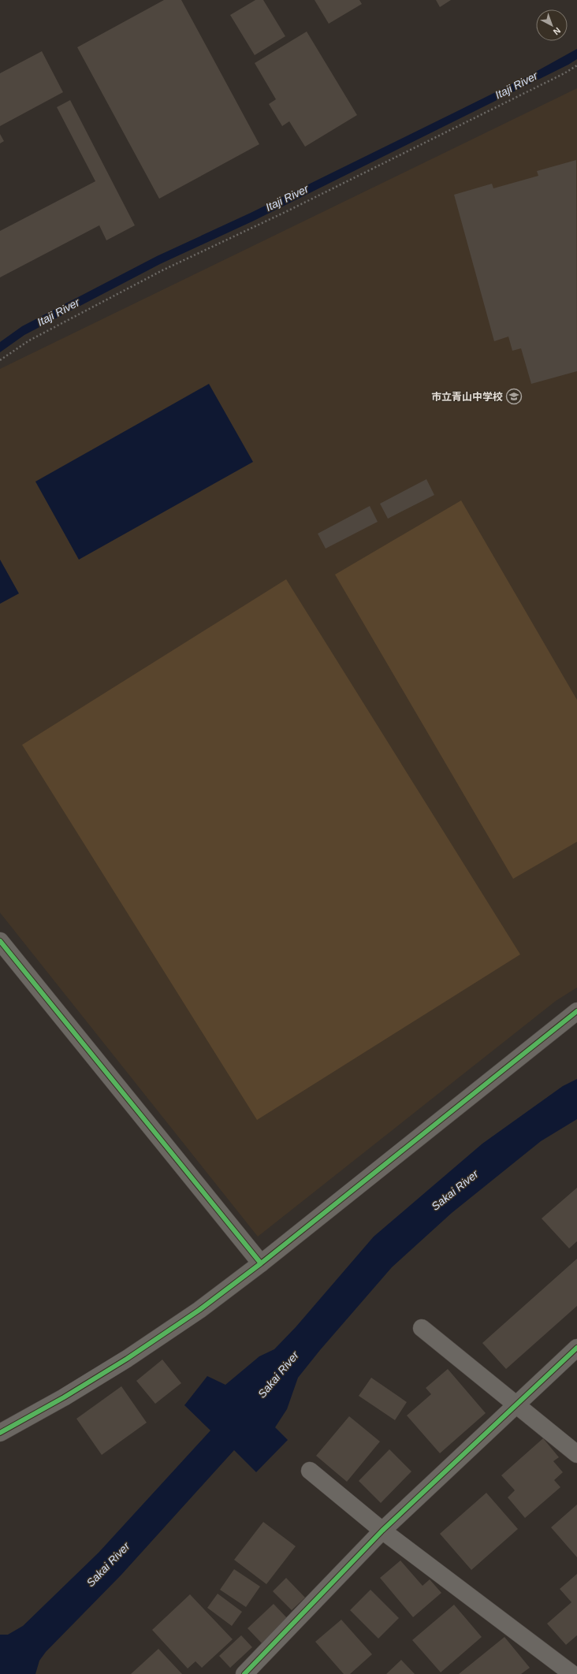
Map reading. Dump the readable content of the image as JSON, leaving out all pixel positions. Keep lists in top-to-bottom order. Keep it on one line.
{"water":["Itaji River","Sakai River"],"places":{"school or university":["市立青山中学校"]},"north":"bottom right"}
